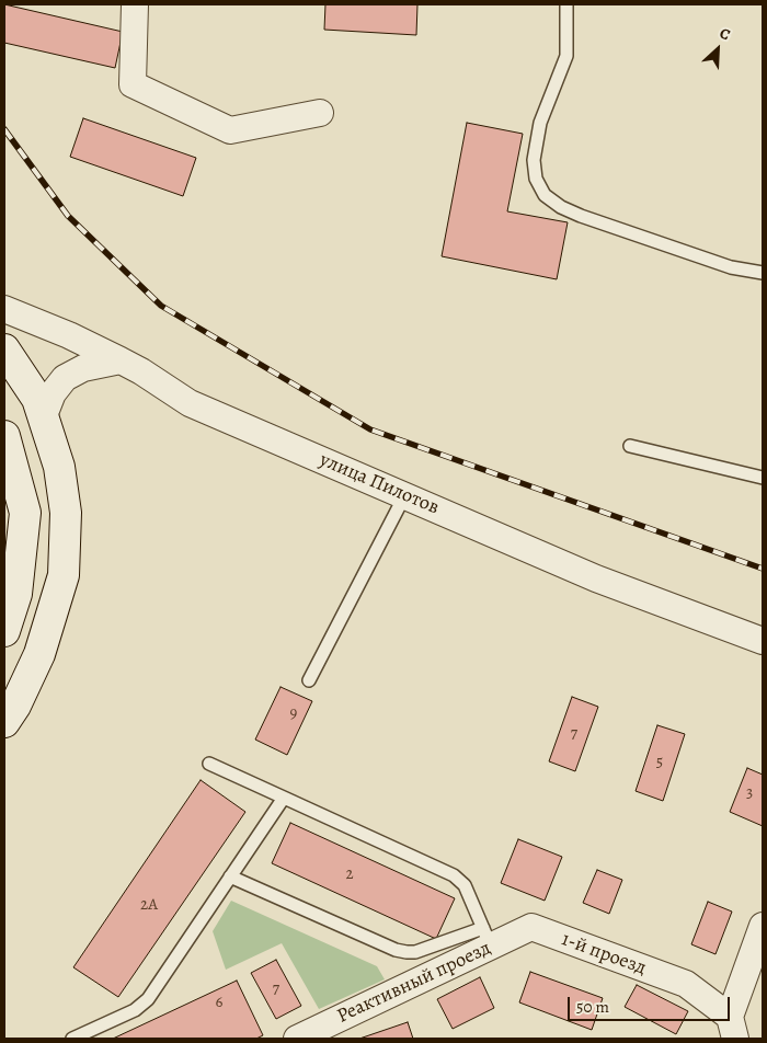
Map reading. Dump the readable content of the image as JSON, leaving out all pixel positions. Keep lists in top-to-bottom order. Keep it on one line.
{"streets":{"street":["улица Пилотов","1-й проезд","Реактивный проезд"]},"crossings":[["1-й проезд","Реактивный проезд"]],"house_numbers":["9","7","5","3","2","2А","7","6"],"scale_bar":"50 m","north":"top right"}
